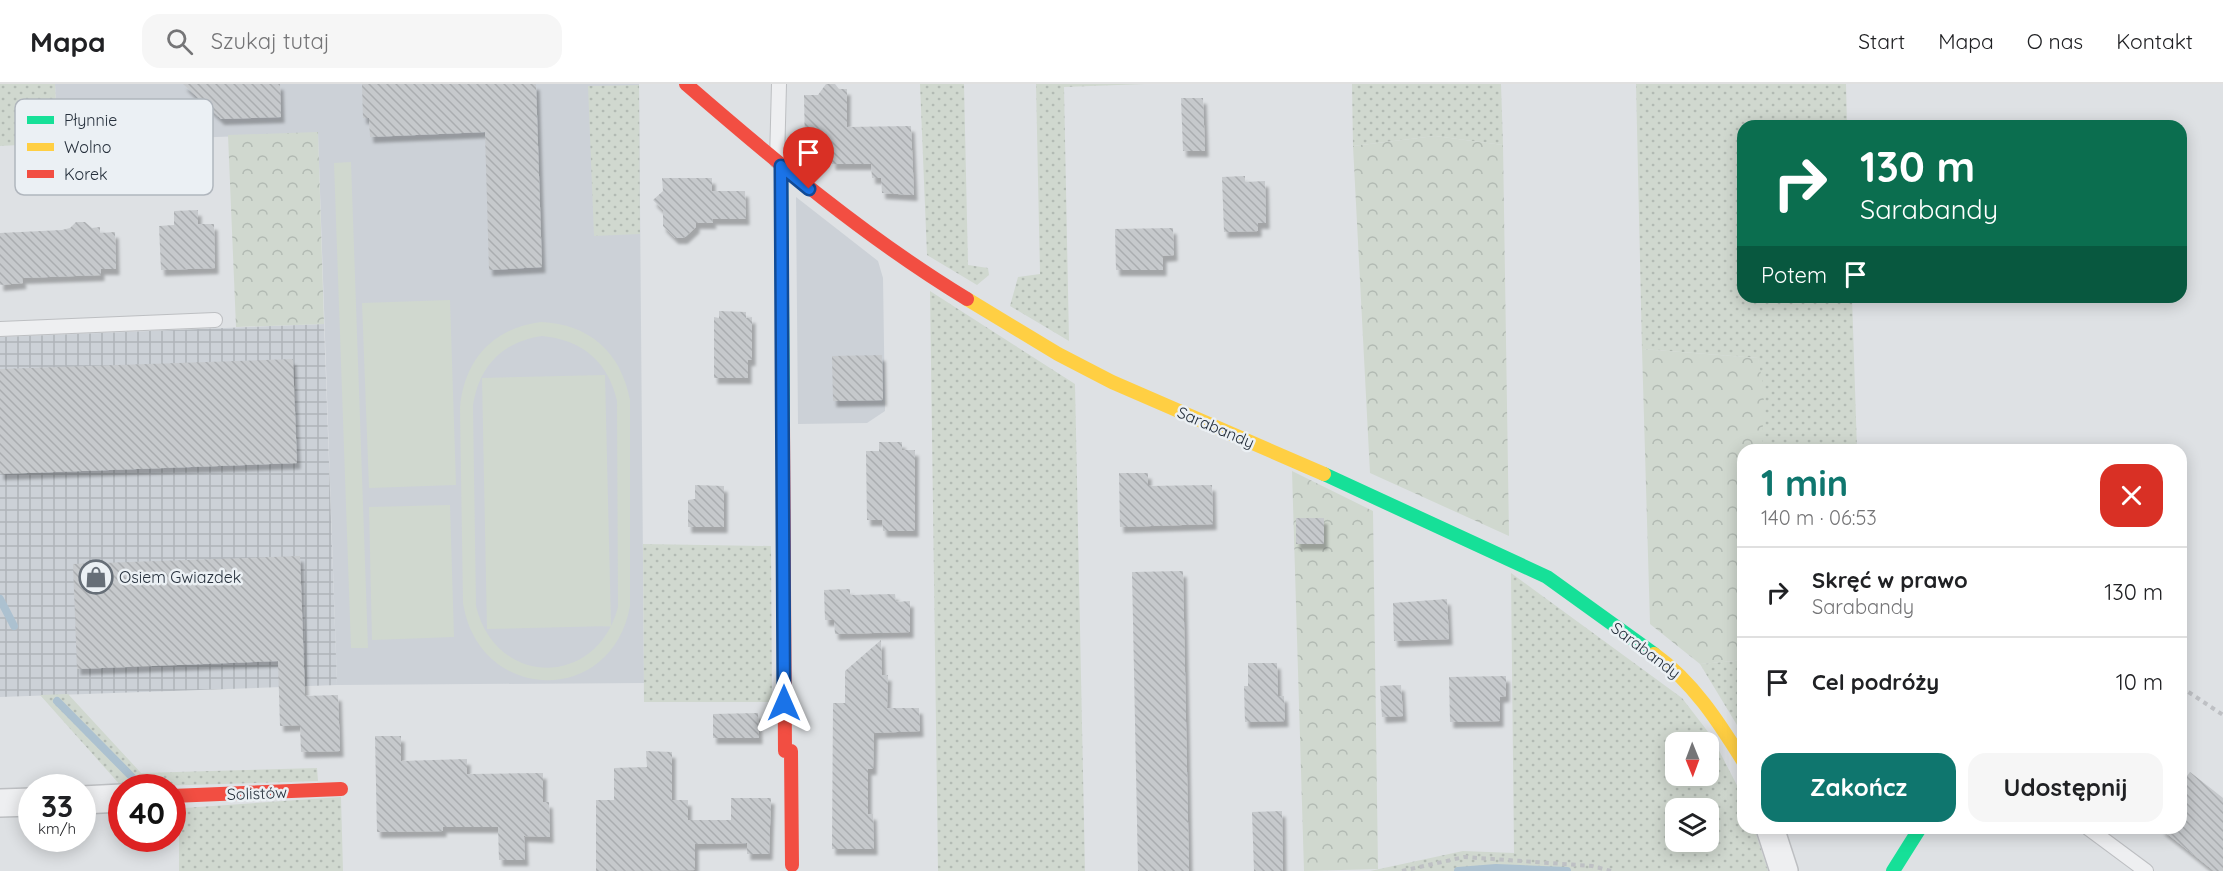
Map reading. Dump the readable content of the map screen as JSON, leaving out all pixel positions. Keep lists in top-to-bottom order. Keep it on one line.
{"streets":{"street":["Sarabandy","Solistów"]},"places":{"shop":["Osiem Gwiazdek"]},"legend":["Płynnie","Wolno","Korek"],"north":"bottom","page":{"header":"Mapa","search":"Szukaj tutaj","nav":["Start","Mapa","O nas","Kontakt"],"turn":["130 m","Sarabandy"],"then":"Potem","heading":["1 min","140 m · 06:53"],"list":[{"name":"Skręć w prawo","note":"Sarabandy","value":"130 m"},{"name":"Cel podróży","value":"10 m"}],"buttons":["Zakończ","Udostępnij"],"speed":"33 km/h","limit":"40"}}
